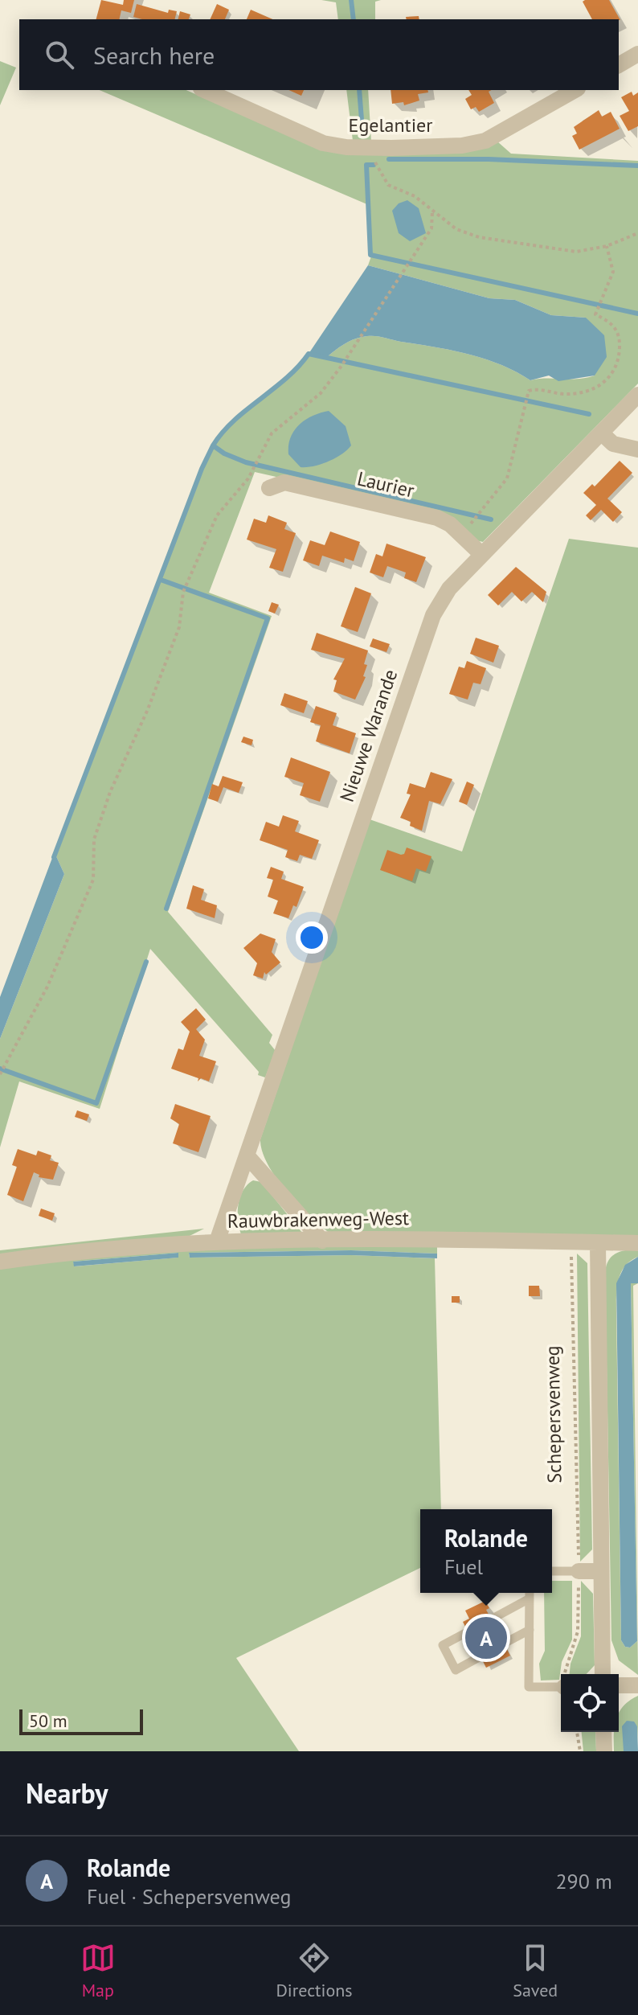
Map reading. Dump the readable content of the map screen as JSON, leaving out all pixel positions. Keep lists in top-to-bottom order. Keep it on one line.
{"streets":{"street":["Egelantier","Laurier","Nieuwe Warande","Rauwbrakenweg-West"],"path":["Schepersvenweg"]},"crossings":[["Laurier","Nieuwe Warande"],["Nieuwe Warande","Rauwbrakenweg-West"],["Rauwbrakenweg-West","Schepersvenweg"]],"scale_bar":"50 m","page":{"search":"Search here","popup":["Rolande","Fuel"],"pins":"A","scale":"50 m","heading":"Nearby","list":[{"mark":"A","name":"Rolande","note":"Fuel · Schepersvenweg","value":"290 m"}],"nav":["Map","Directions","Saved"]}}
